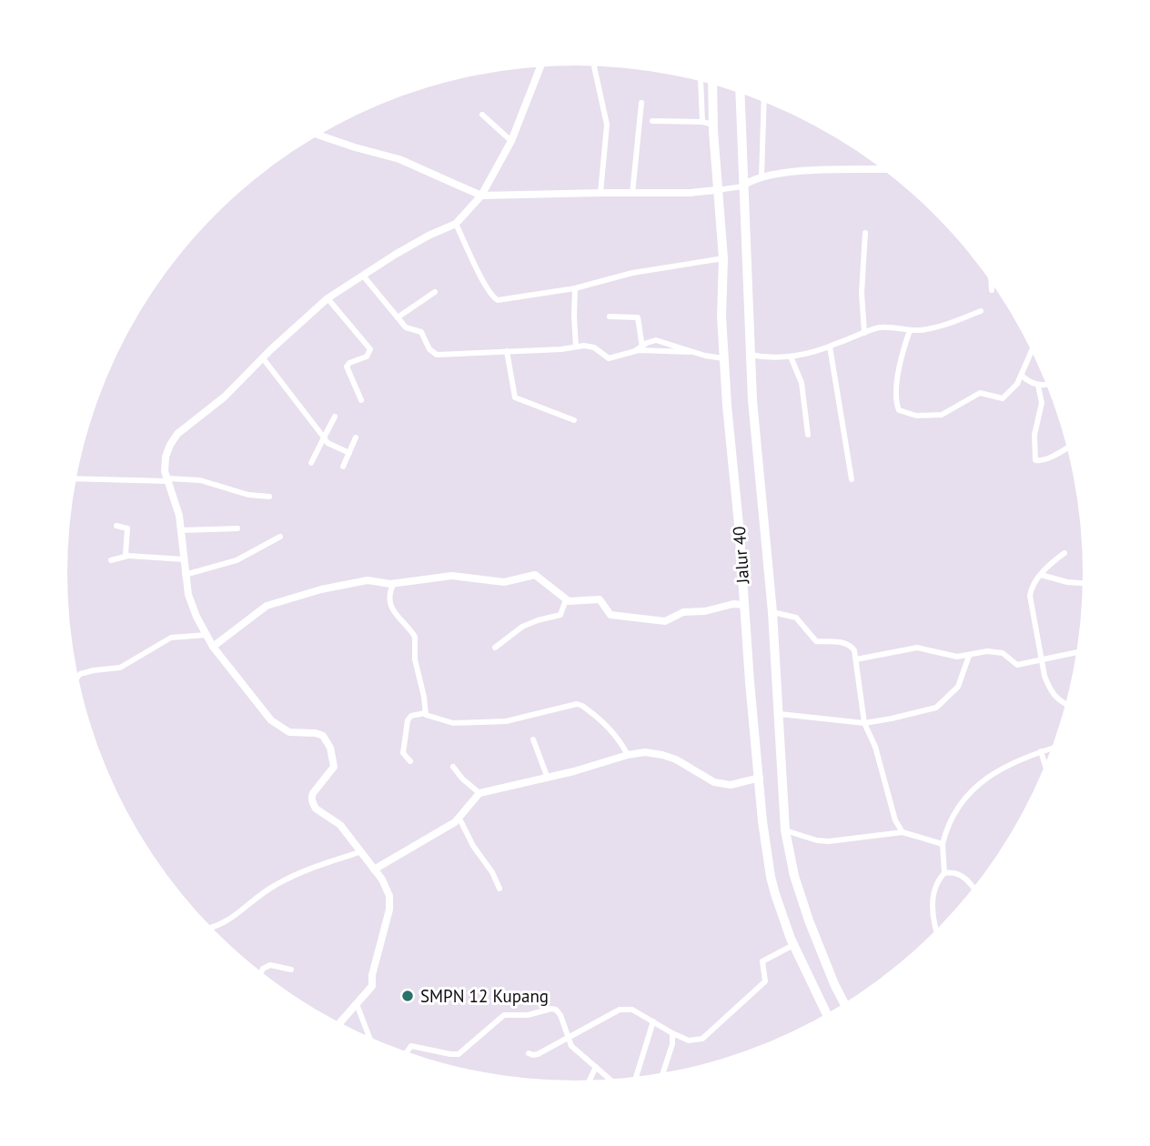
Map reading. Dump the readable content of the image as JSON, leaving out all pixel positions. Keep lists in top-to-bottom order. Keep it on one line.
{"streets":{"highway":["Jalur 40"]},"places":["SMPN 12 Kupang"]}
